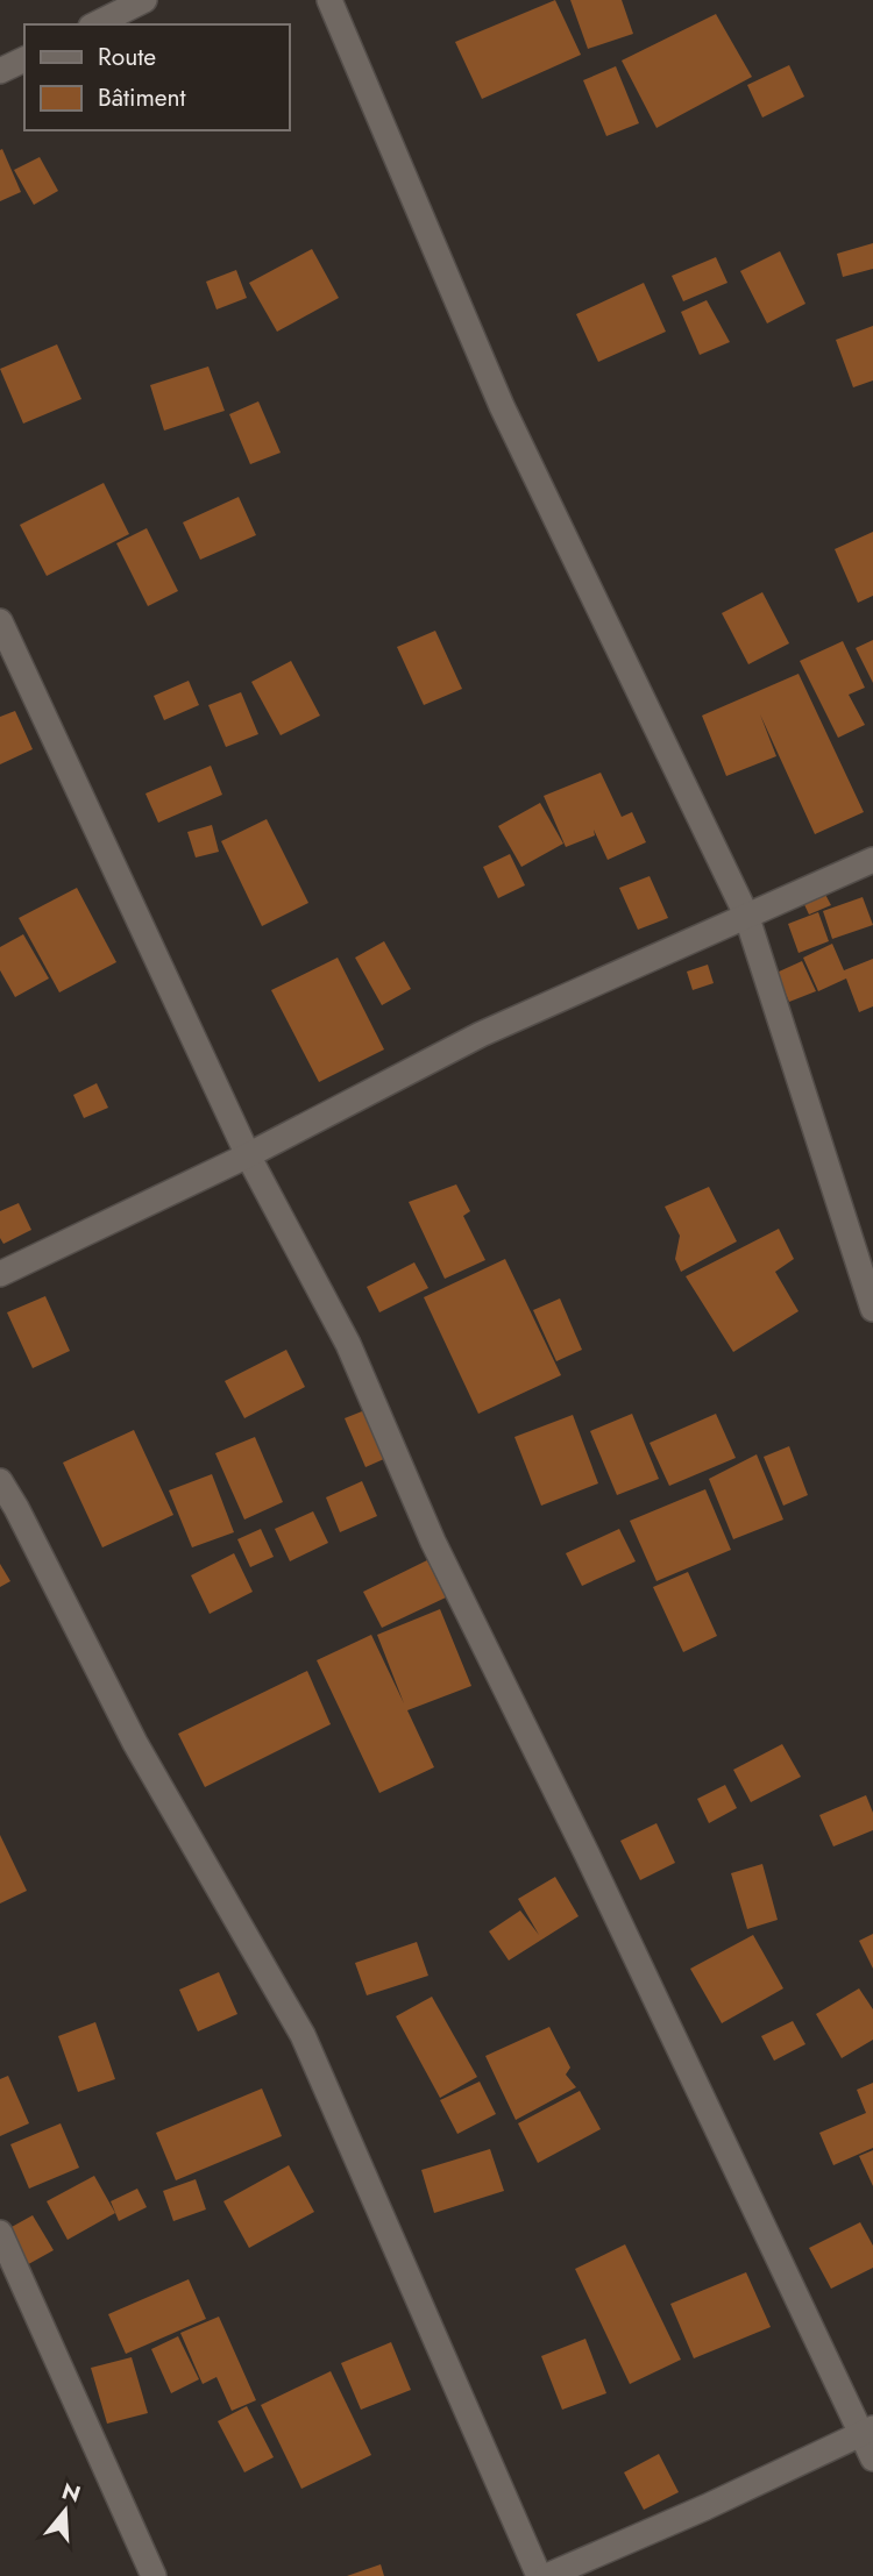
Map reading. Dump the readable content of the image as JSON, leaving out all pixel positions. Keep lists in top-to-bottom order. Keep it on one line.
{"legend":["Route","Bâtiment"],"north":"top"}
